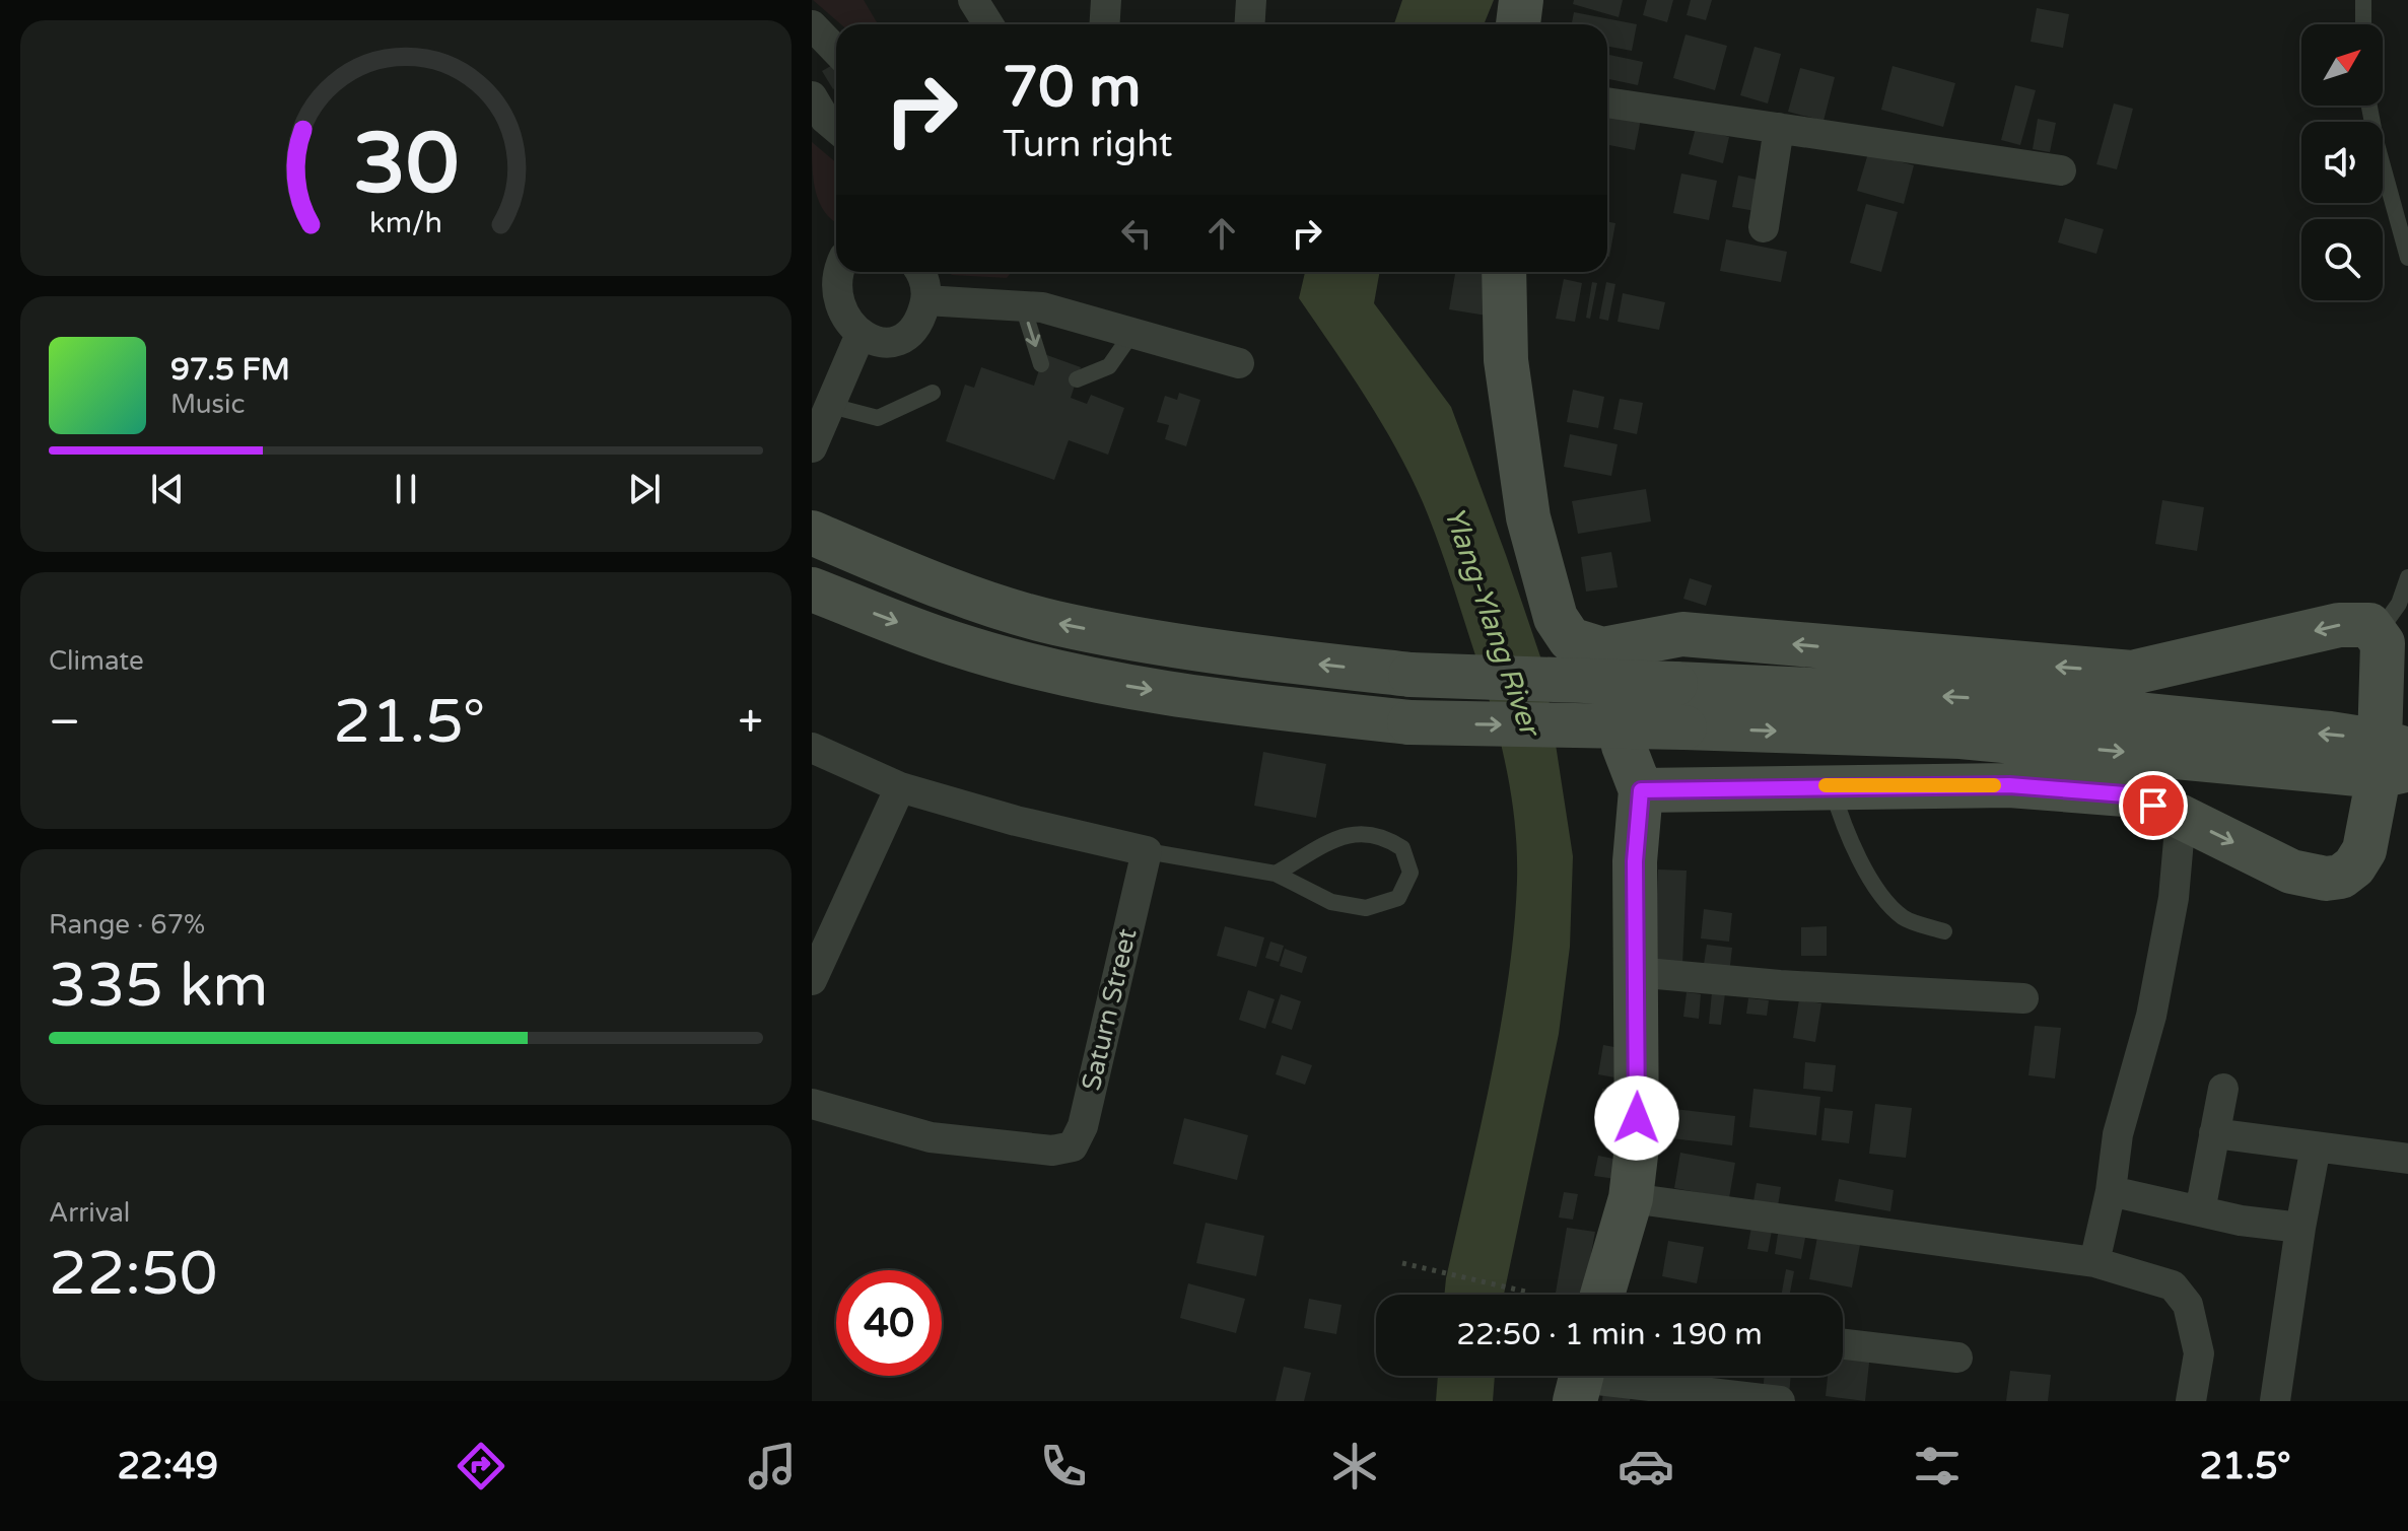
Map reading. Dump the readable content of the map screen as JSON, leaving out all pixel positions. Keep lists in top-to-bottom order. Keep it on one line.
{"streets":{"street":["Saturn Street"]},"water":["Ylang-Ylang River"],"north":"top right","page":{"turn":["70 m","Turn right"],"song":["97.5 FM","Music"],"tile":["Climate",["Range · 67%","335 km"],["Arrival","22:50"]],"heat":["−","21.5°","+"],"limit":"40","trip":"22:50 · 1 min · 190 m","tabs":["22:49","21.5°"],"gauge":["30","km/h"]}}
